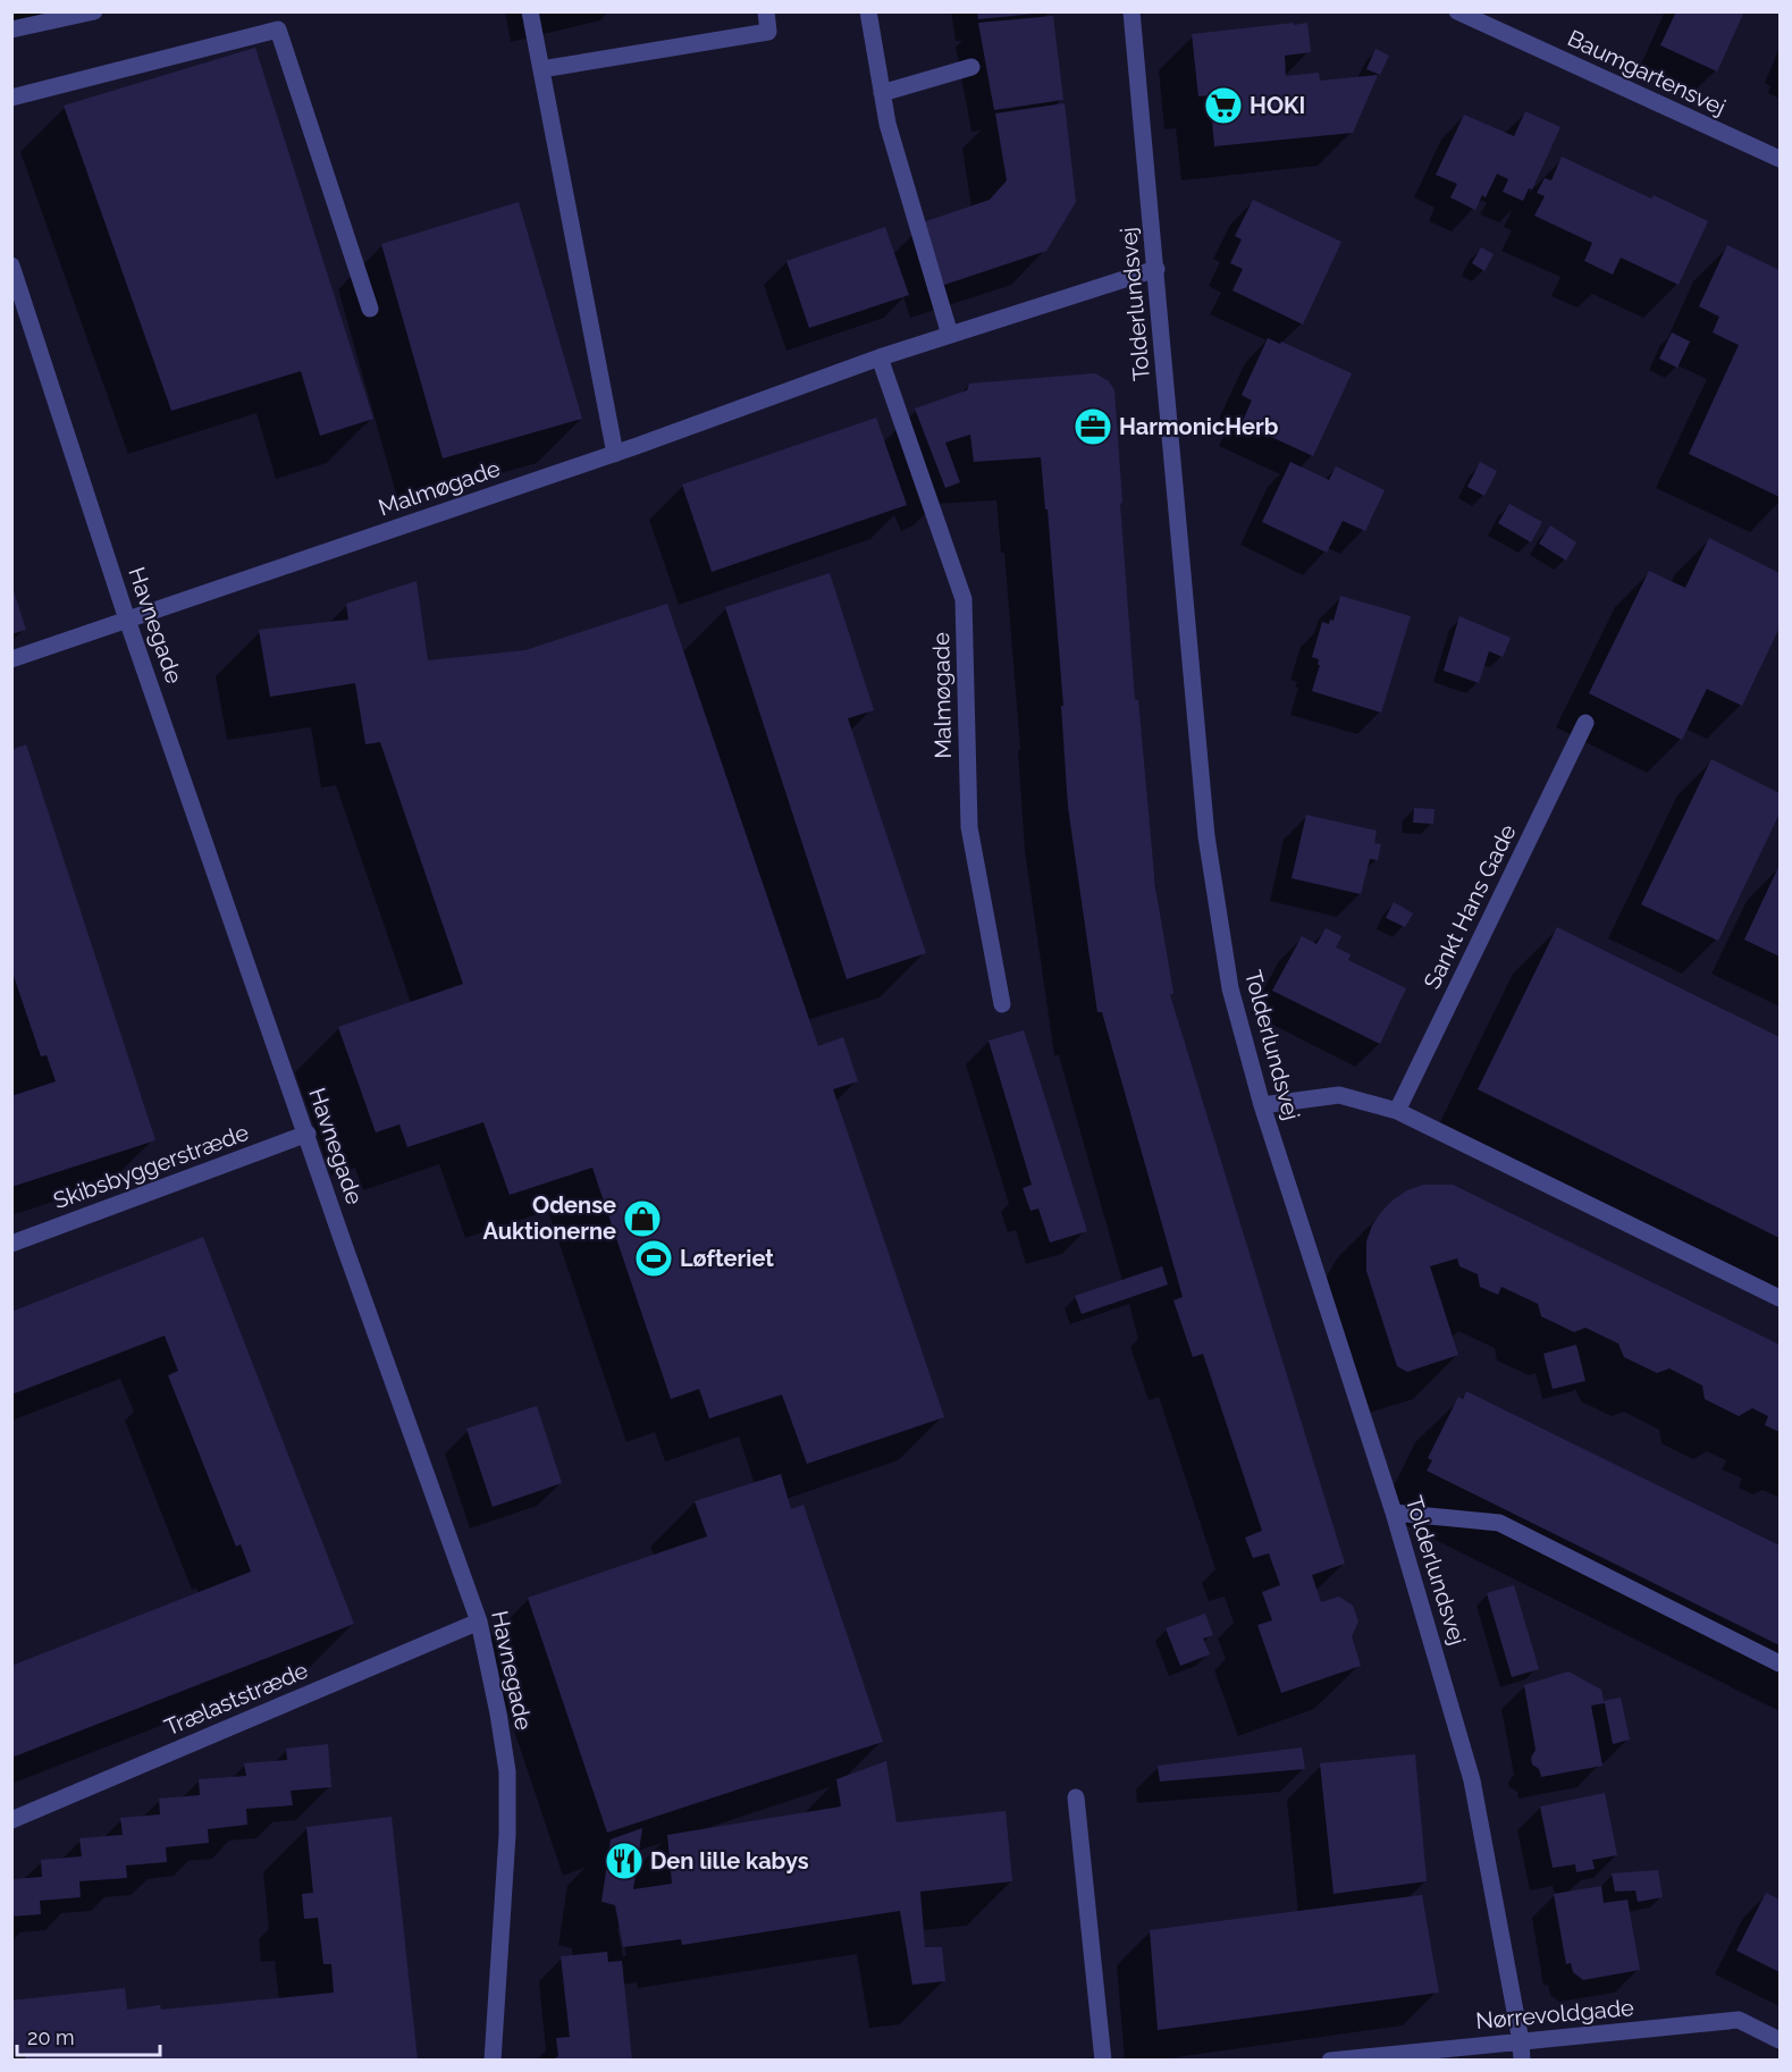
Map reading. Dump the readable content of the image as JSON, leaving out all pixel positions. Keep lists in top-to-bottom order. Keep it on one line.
{"streets":{"street":["Baumgartensvej","Tolderlundsvej","Malmøgade","Havnegade","Sankt Hans Gade","Skibsbyggerstræde","Trælaststræde","Nørrevoldgade"]},"crossings":[["Tolderlundsvej","Malmøgade"],["Tolderlundsvej","Nørrevoldgade"],["Malmøgade","Havnegade"],["Havnegade","Skibsbyggerstræde"],["Havnegade","Trælaststræde"]],"places":{"supermarket":["HOKI"],"office":["HarmonicHerb"],"shop":["Odense Auktionerne"],"sports":["Løfteriet"],"restaurant":["Den lille kabys"]},"scale_bar":"20 m"}
